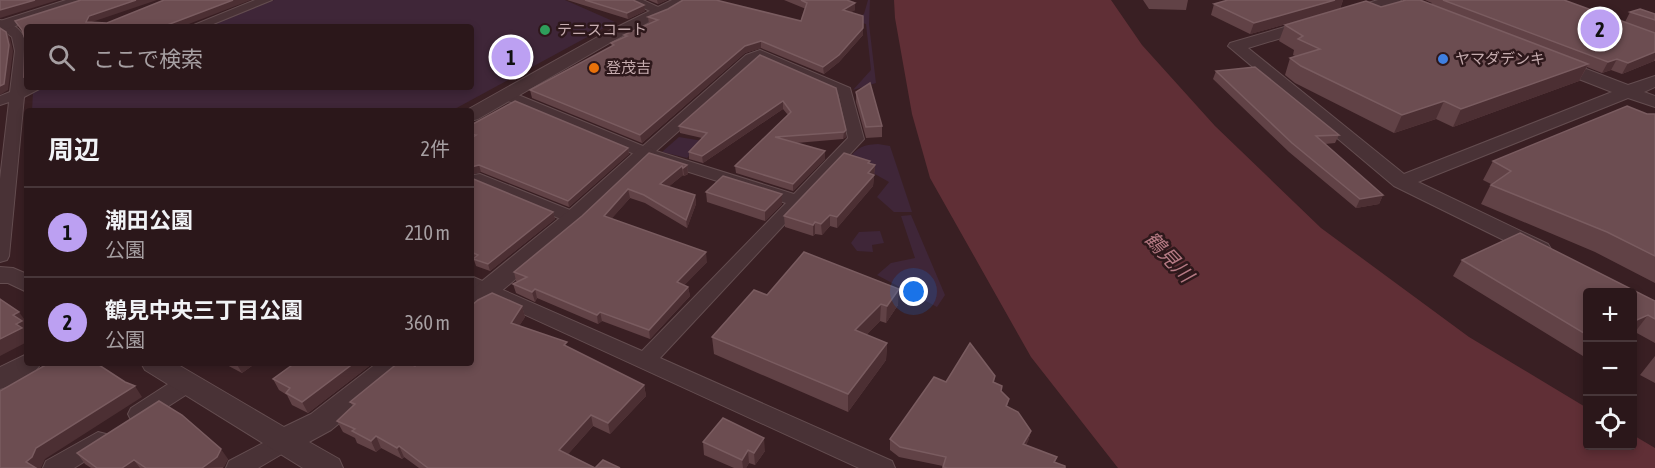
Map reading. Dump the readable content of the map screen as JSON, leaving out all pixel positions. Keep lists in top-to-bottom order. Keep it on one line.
{"water":["鶴見川"],"places":["テニスコート","ヤマダデンキ","登茂吉"],"page":{"pins":["2","1"],"search":"ここで検索","heading":["周辺","2件"],"list":[{"mark":"1","name":"潮田公園","note":"公園","value":"210 m"},{"mark":"2","name":"鶴見中央三丁目公園","note":"公園","value":"360 m"}],"map_buttons":["+","−"]}}
